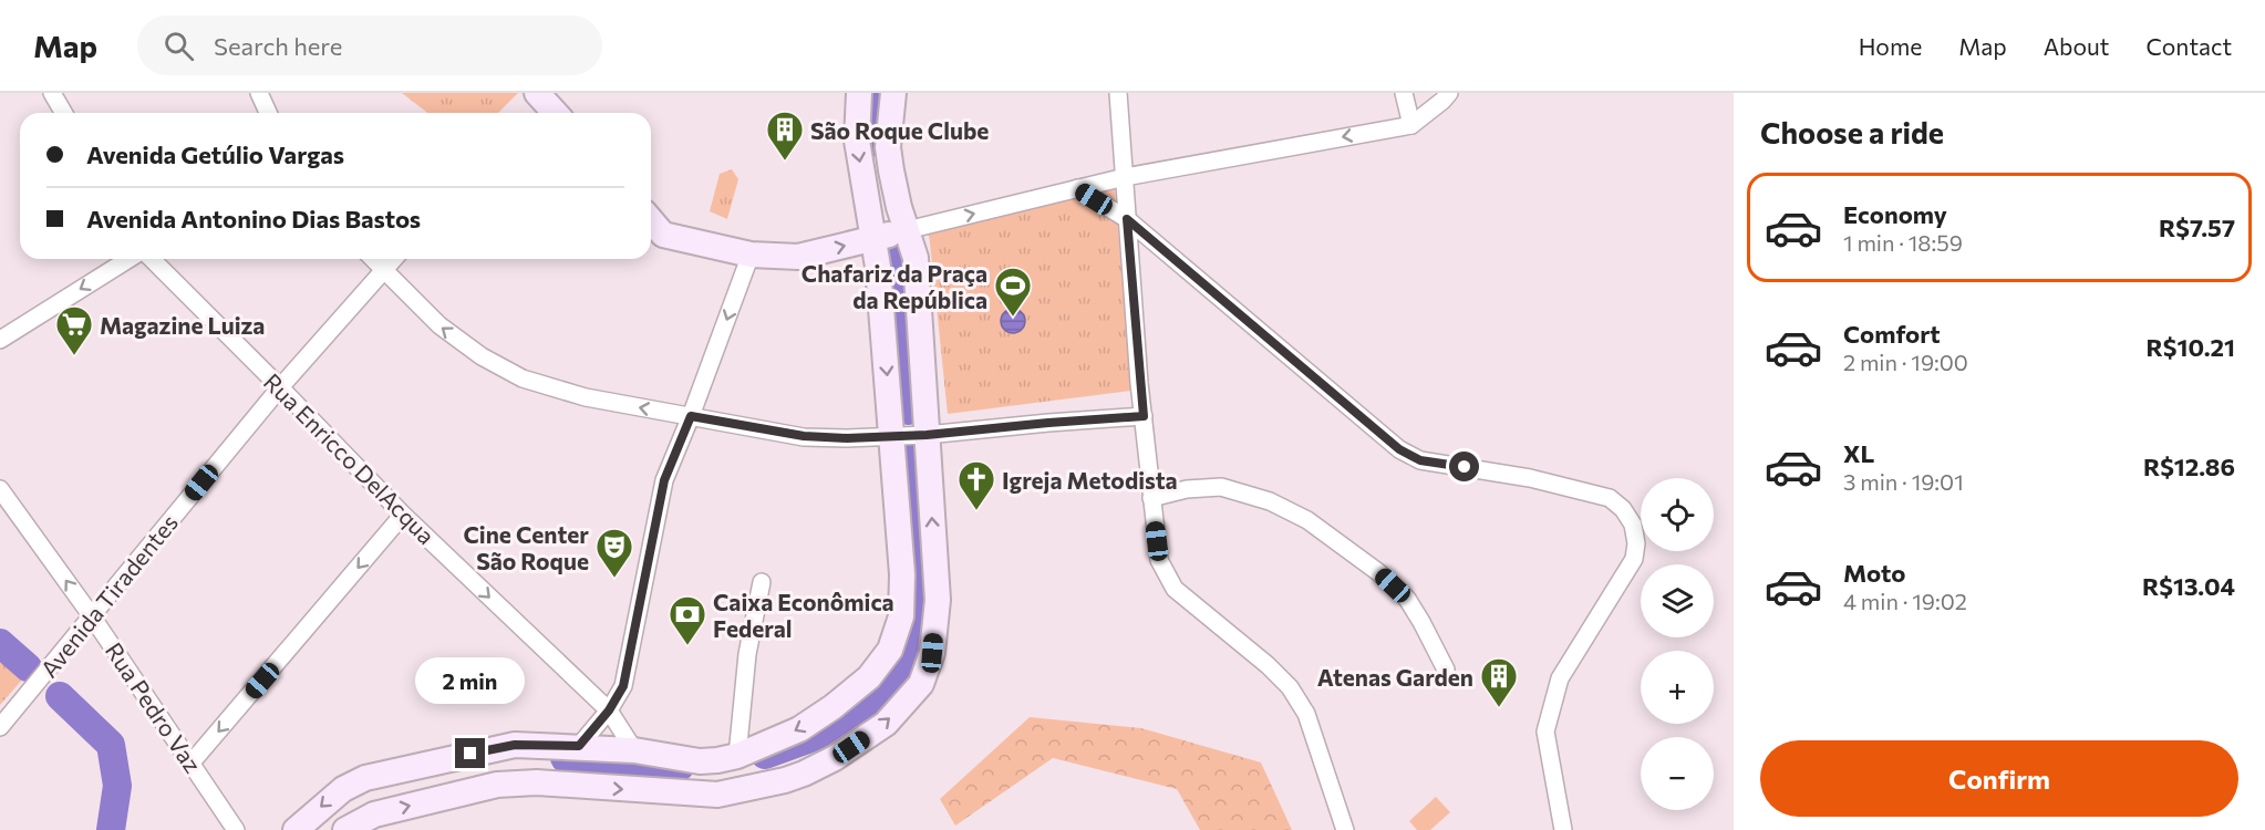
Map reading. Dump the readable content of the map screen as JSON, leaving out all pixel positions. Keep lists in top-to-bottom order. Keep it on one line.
{"streets":{"street":["Rua Enricco DelAcqua","Avenida Tiradentes","Rua Pedro Vaz"]},"crossings":[["Rua Enricco DelAcqua","Avenida Tiradentes"],["Avenida Tiradentes","Rua Pedro Vaz"]],"one_way":["Rua Enricco DelAcqua","Rua Pedro Vaz"],"places":{"building":["São Roque Clube","Atenas Garden"],"sports":["Chafariz da Praça da República"],"supermarket":["Magazine Luiza"],"church":["Igreja Metodista"],"theatre":["Cine Center São Roque"],"bank":["Caixa Econômica Federal"]},"page":{"header":"Map","search":"Search here","nav":["Home","Map","About","Contact"],"heading":"Choose a ride","banner":["Avenida Getúlio Vargas","Avenida Antonino Dias Bastos"],"list":[{"name":"Economy","note":"1 min · 18:59","value":"R$7.57"},{"name":"Comfort","note":"2 min · 19:00","value":"R$10.21"},{"name":"XL","note":"3 min · 19:01","value":"R$12.86"},{"name":"Moto","note":"4 min · 19:02","value":"R$13.04"}],"map_buttons":["+","−"],"bubble":"2 min","buttons":"Confirm"}}
